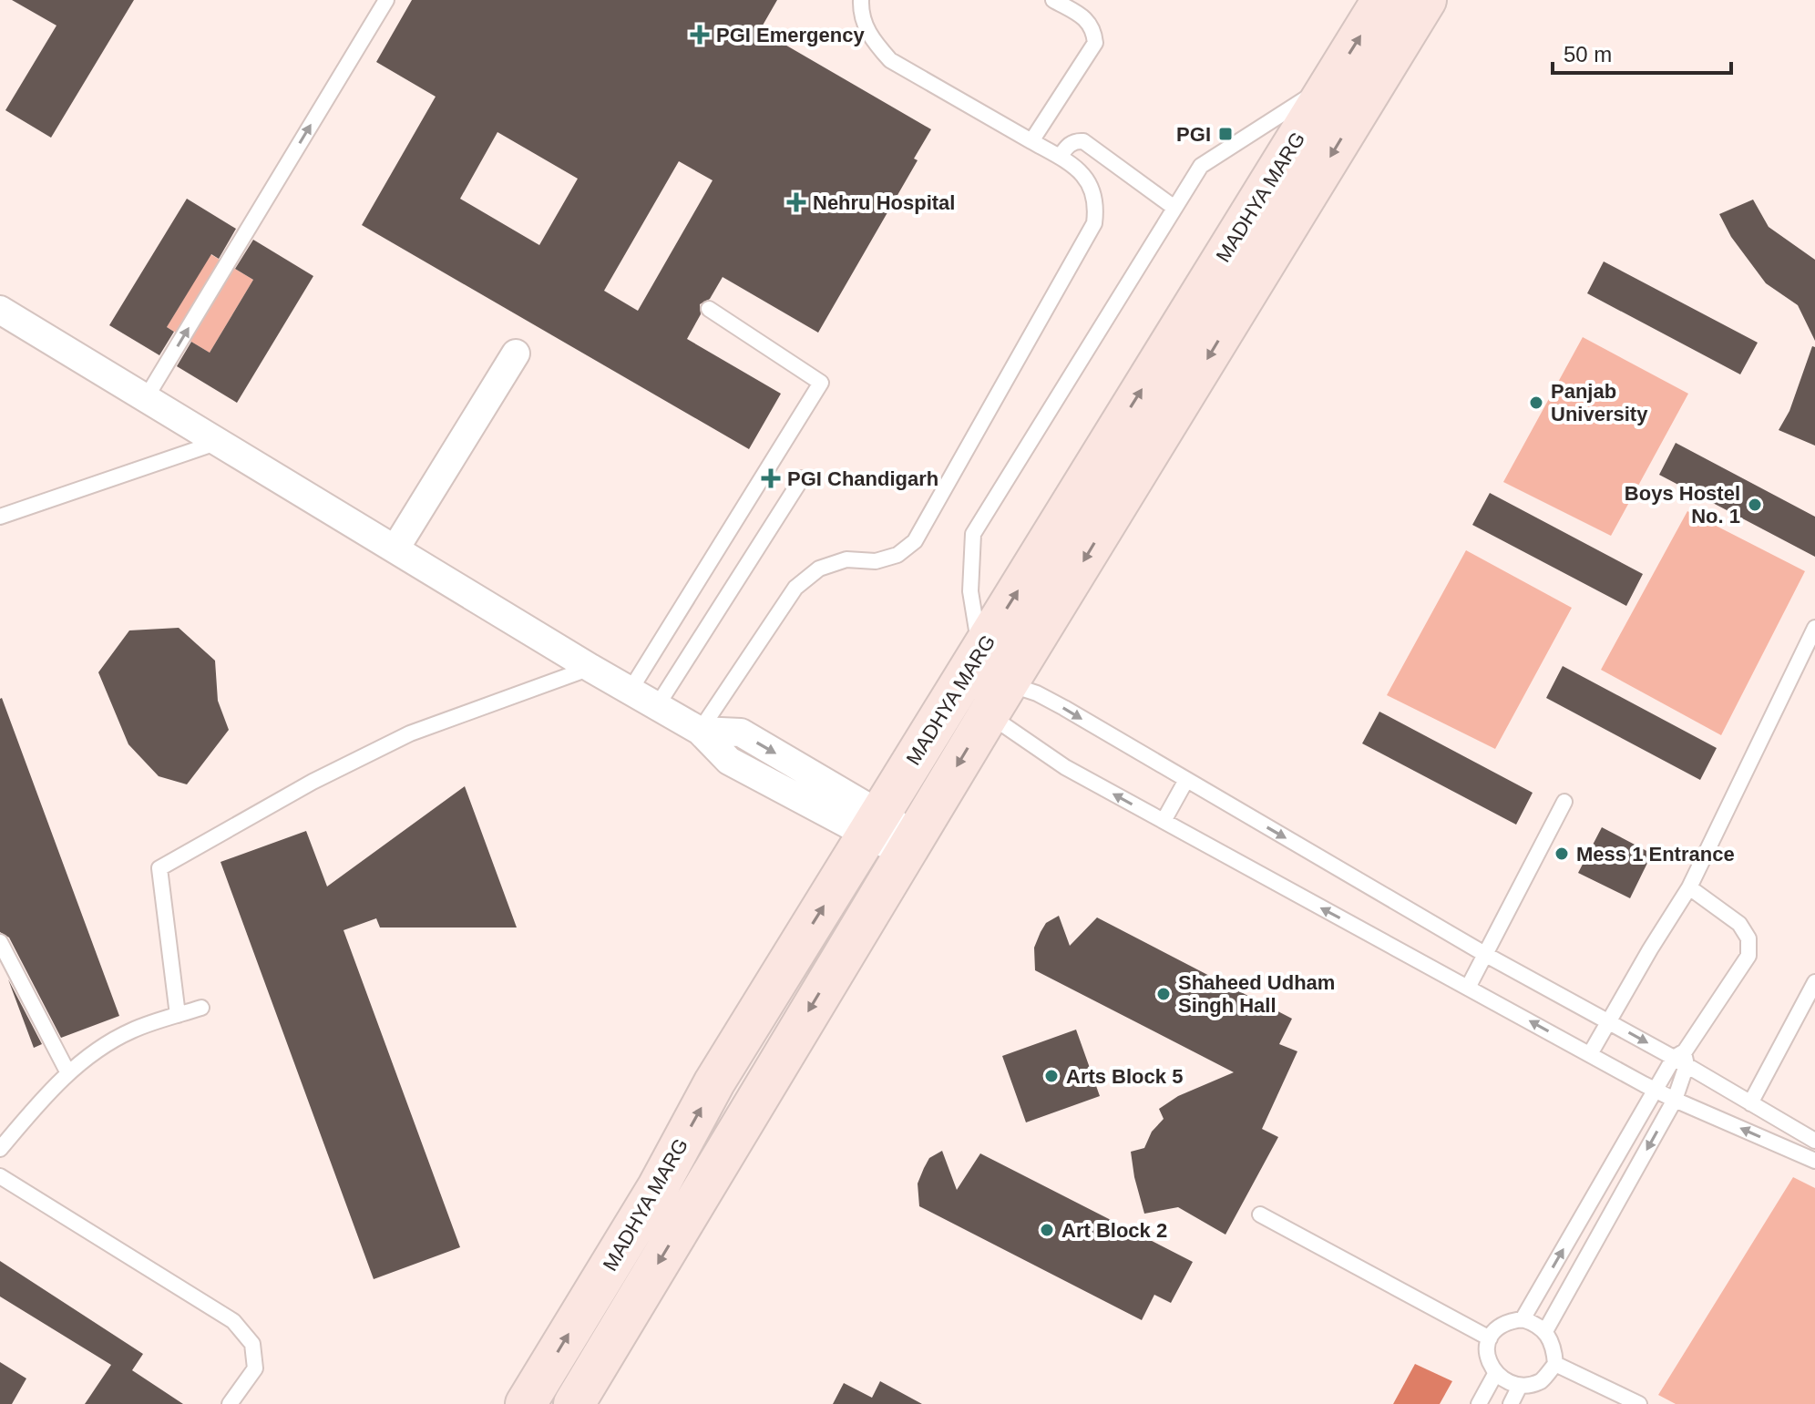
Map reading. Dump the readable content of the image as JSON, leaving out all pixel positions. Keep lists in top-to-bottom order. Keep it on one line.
{"streets":{"main road":["MADHYA MARG"]},"places":{"health":["PGI Emergency","Nehru Hospital","PGI Chandigarh"],"transit":["PGI"],"other":["Panjab University","Boys Hostel No. 1","Mess 1 Entrance","Shaheed Udham Singh Hall","Arts Block 5","Art Block 2"]},"scale_bar":"50 m"}
